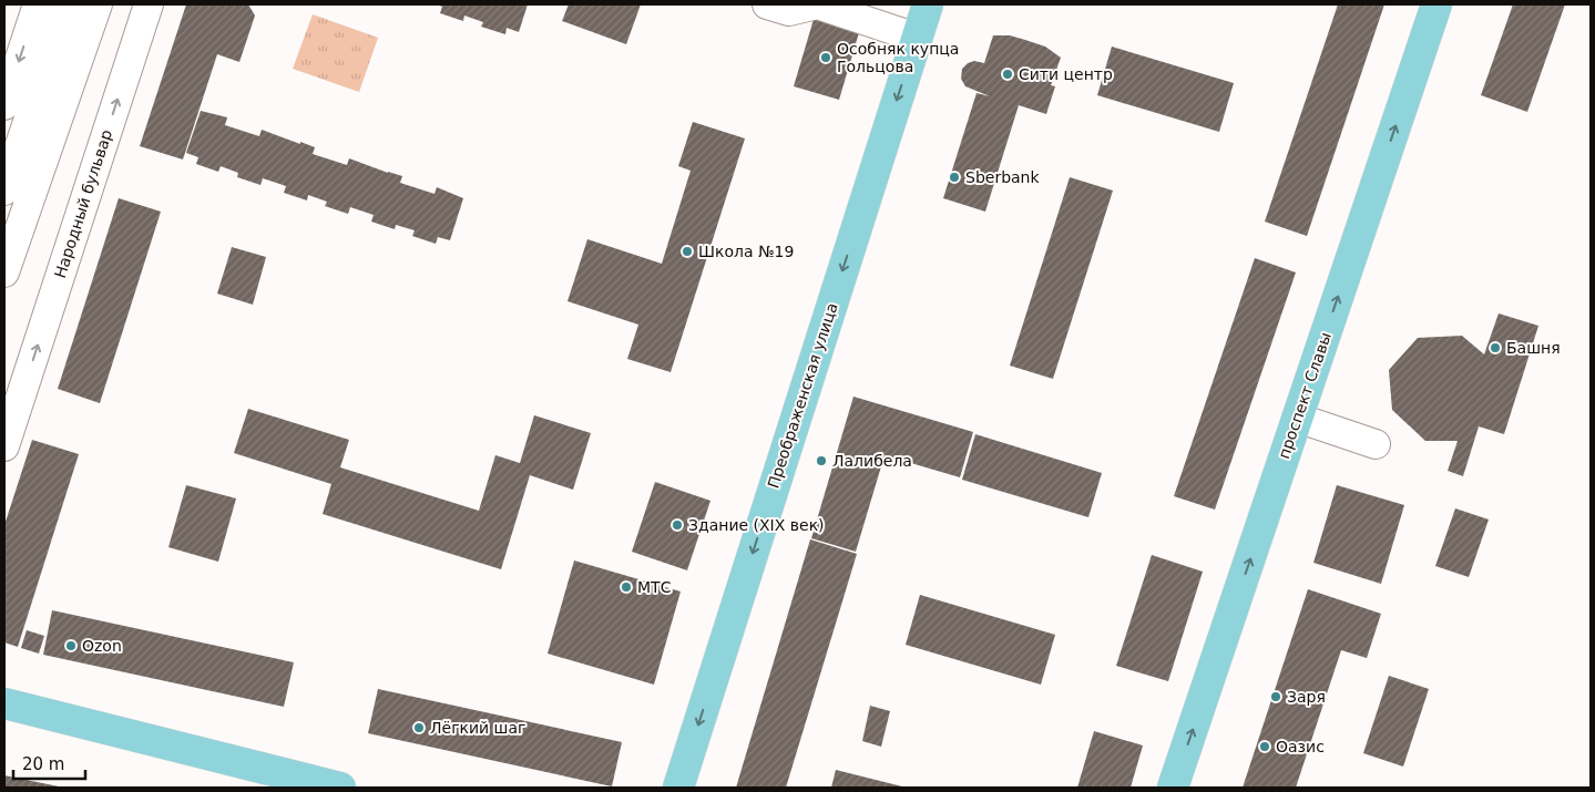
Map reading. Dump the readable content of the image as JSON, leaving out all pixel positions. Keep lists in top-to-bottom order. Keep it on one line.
{"streets":{"main road":["Преображенская улица","проспект Славы"],"street":["Народный бульвар"]},"one_way":["Преображенская улица","проспект Славы"],"places":["Особняк купца Гольцова","Сити центр","Sberbank","Школа №19","Башня","Лалибела","Здание (XIX век)","МТС","Ozon","Заря","Лёгкий шаг","Оазис"],"scale_bar":"20 m"}
